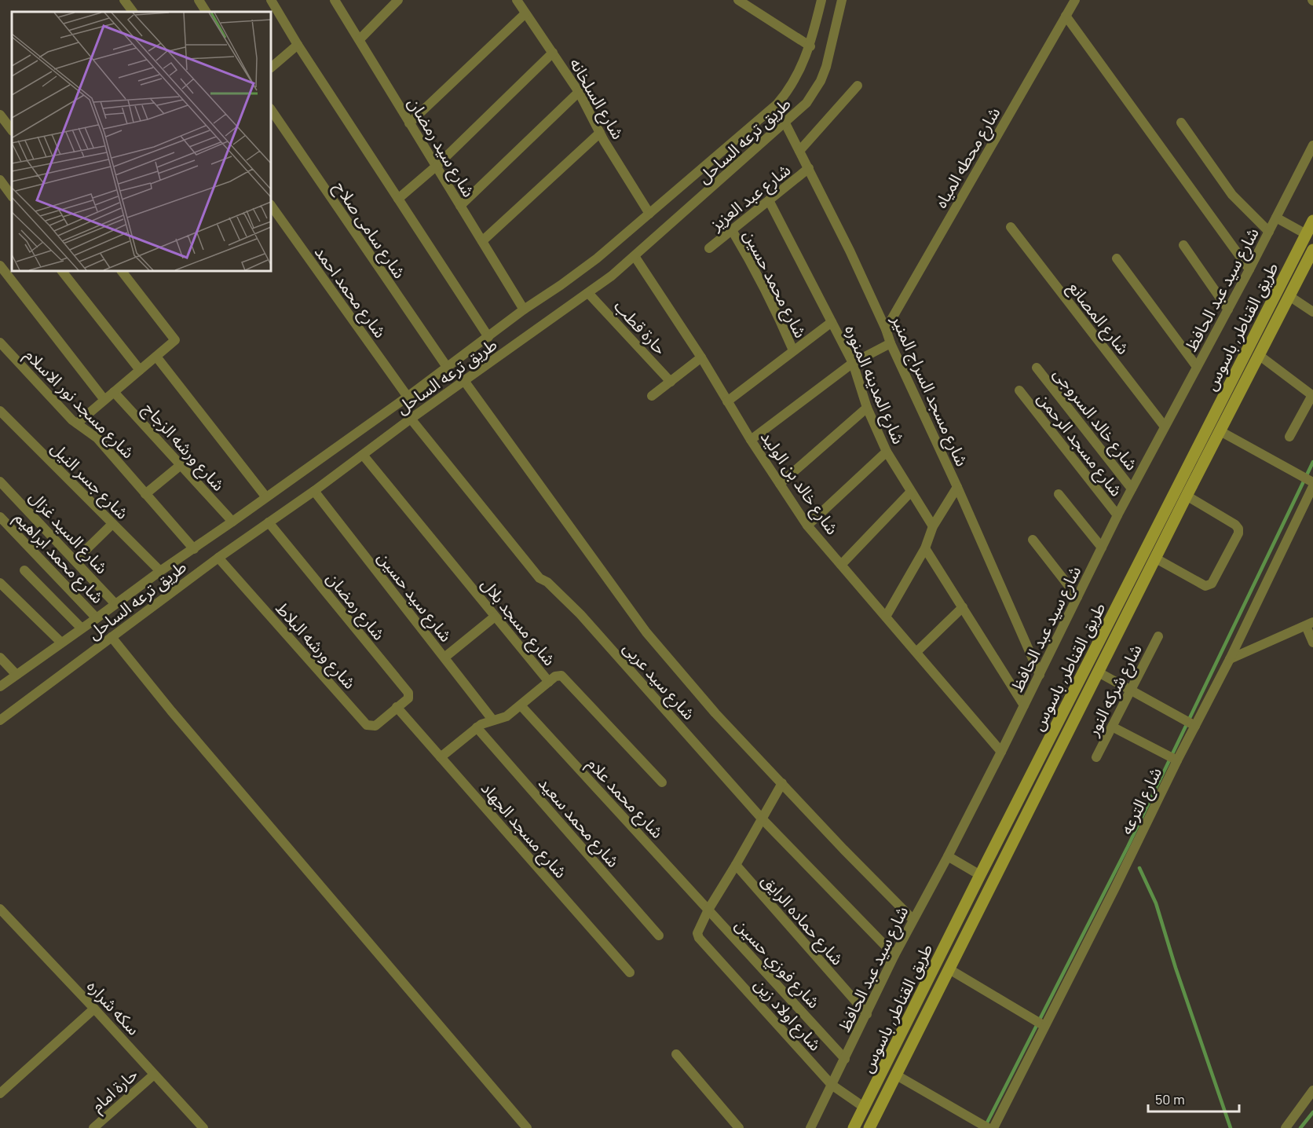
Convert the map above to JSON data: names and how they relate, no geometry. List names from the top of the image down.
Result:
{
  "streets": {
    "main road": ["طريق القناطر, باسوس"],
    "street": [
      "شارع السلخانه",
      "طريق ترعه الساحل",
      "شارع سيد رمضان",
      "شارع محطه المياه",
      "شارع عبد العزيز",
      "شارع سامى صلاح",
      "شارع محمد حسين",
      "شارع سيد عبد الحافظ",
      "شارع محمد احمد",
      "شارع المصانع",
      "حارة قطب",
      "شارع المدينه المنوره",
      "شارع مسجد السراج المنير",
      "شارع مسجد نور الاسلام",
      "شارع خالد السروجى",
      "شارع مسجد الرحمن",
      "شارع ورشه الزجاج",
      "شارع جسر النيل",
      "شارع خالد بن الوليد",
      "شارع السيد غزال",
      "شارع محمد ابراهيم",
      "شارع سيد حسين",
      "شارع رمضان",
      "شارع مسجد بلال",
      "شارع ورشه البلاط",
      "شارع سيد عربى",
      "شارع شركه النور",
      "شارع محمد علام",
      "شارع الترعه",
      "شارع محمد سعيد",
      "شارع مسجد الجهاد",
      "شارع حماده الرايق",
      "شارع فوزي حسين",
      "سكه شراره",
      "شارع اولاد زين",
      "حارة امام"
    ]
  },
  "crossings": [
    ["شارع السلخانه", "طريق ترعه الساحل"],
    ["طريق ترعه الساحل", "شارع سيد رمضان"],
    ["طريق ترعه الساحل", "شارع سامى صلاح"],
    ["طريق ترعه الساحل", "شارع محمد احمد"],
    ["طريق ترعه الساحل", "حارة قطب"],
    ["طريق ترعه الساحل", "شارع مسجد السراج المنير"],
    ["طريق ترعه الساحل", "شارع مسجد نور الاسلام"],
    ["طريق ترعه الساحل", "شارع ورشه الزجاج"],
    ["طريق ترعه الساحل", "شارع جسر النيل"],
    ["طريق ترعه الساحل", "شارع خالد بن الوليد"],
    ["طريق ترعه الساحل", "شارع السيد غزال"],
    ["طريق ترعه الساحل", "شارع محمد ابراهيم"],
    ["طريق ترعه الساحل", "شارع سيد حسين"],
    ["طريق ترعه الساحل", "شارع رمضان"],
    ["طريق ترعه الساحل", "شارع مسجد بلال"],
    ["طريق ترعه الساحل", "شارع ورشه البلاط"],
    ["طريق ترعه الساحل", "شارع سيد عربى"],
    ["شارع محطه المياه", "شارع مسجد السراج المنير"],
    ["شارع عبد العزيز", "شارع محمد حسين"],
    ["شارع عبد العزيز", "شارع المدينه المنوره"],
    ["شارع عبد العزيز", "شارع مسجد السراج المنير"],
    ["شارع سيد عبد الحافظ", "شارع المصانع"],
    ["شارع سيد عبد الحافظ", "شارع مسجد السراج المنير"],
    ["شارع سيد عبد الحافظ", "شارع خالد السروجى"],
    ["شارع سيد عبد الحافظ", "شارع مسجد الرحمن"],
    ["شارع سيد عبد الحافظ", "شارع خالد بن الوليد"],
    ["شارع سيد عبد الحافظ", "شارع سيد عربى"],
    ["شارع سيد عبد الحافظ", "شارع حماده الرايق"],
    ["شارع سيد عبد الحافظ", "شارع فوزي حسين"],
    ["شارع سيد عبد الحافظ", "شارع اولاد زين"],
    ["طريق القناطر, باسوس", "شارع اولاد زين"],
    ["شارع رمضان", "شارع ورشه البلاط"],
    ["شارع رمضان", "شارع مسجد الجهاد"],
    ["شارع ورشه البلاط", "شارع مسجد الجهاد"],
    ["شارع محمد علام", "شارع فوزي حسين"],
    ["شارع محمد علام", "شارع اولاد زين"],
    ["شارع فوزي حسين", "شارع اولاد زين"],
    ["سكه شراره", "حارة امام"]
  ],
  "scale_bar": "50 m"
}
